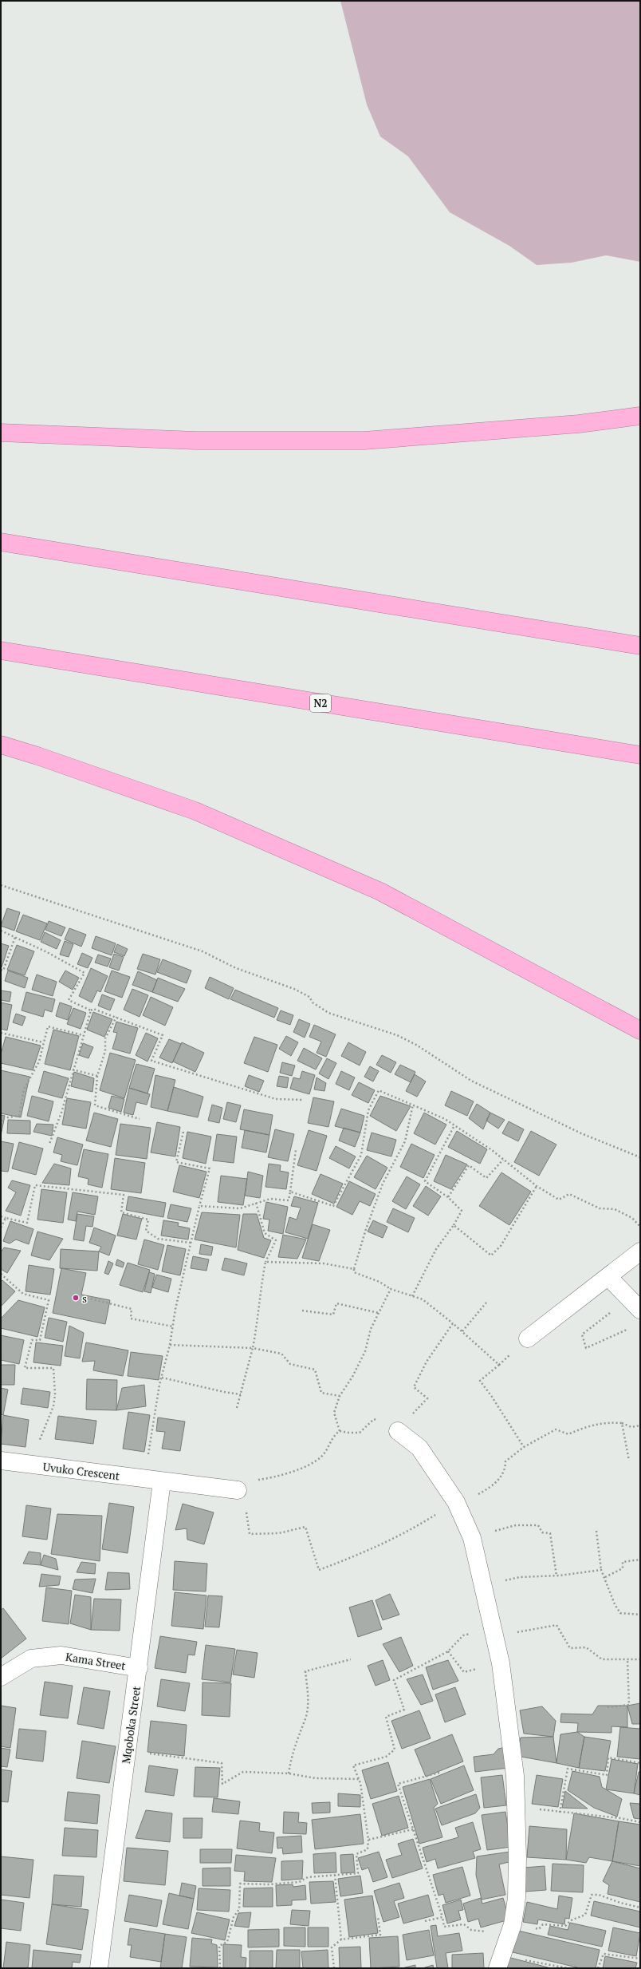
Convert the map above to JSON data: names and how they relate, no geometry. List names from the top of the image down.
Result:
{
  "streets": {
    "highway": ["N2"],
    "street": ["Uvuko Crescent", "Kama Street", "Mqoboka Street"]
  },
  "crossings": [
    ["Uvuko Crescent", "Mqoboka Street"],
    ["Kama Street", "Mqoboka Street"]
  ],
  "places": ["s"]
}
